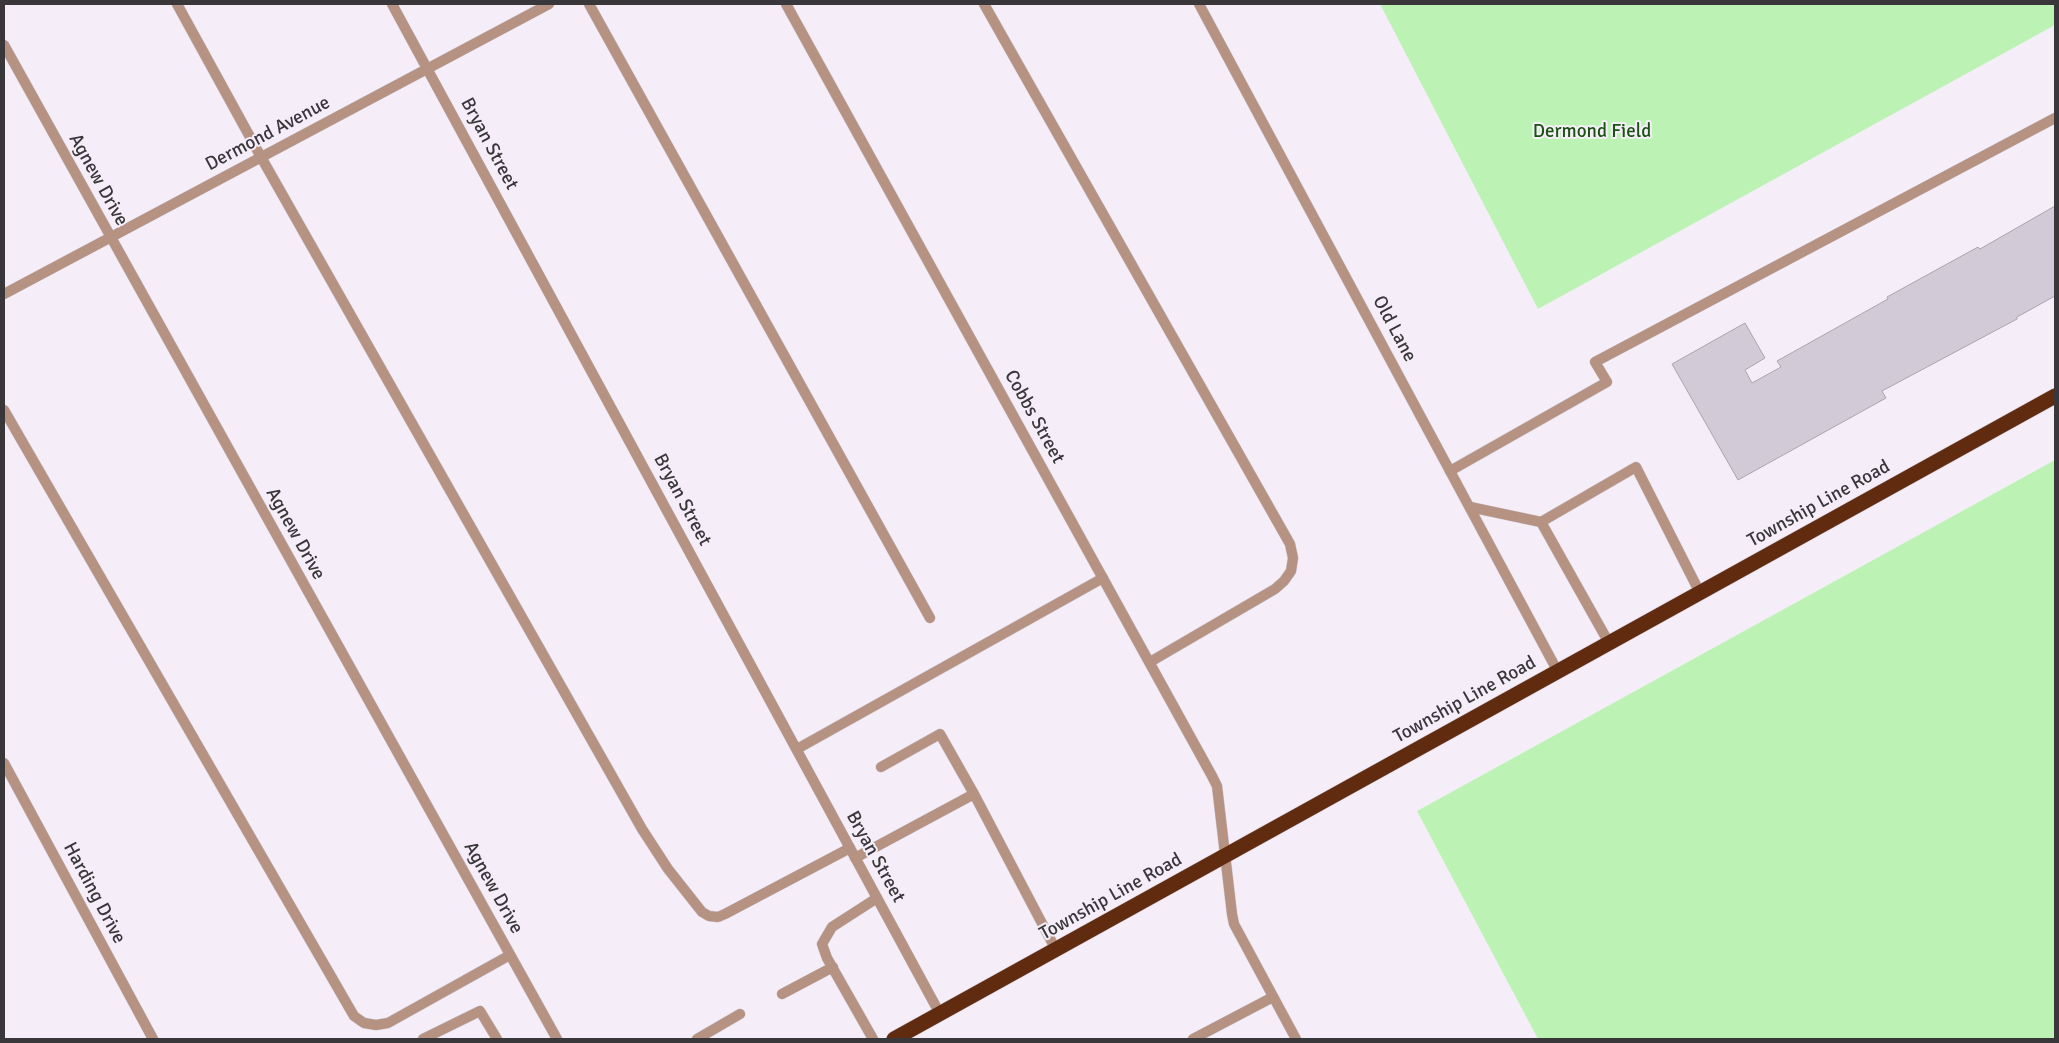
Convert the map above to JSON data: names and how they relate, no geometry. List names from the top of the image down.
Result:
{
  "streets": {
    "highway": ["Township Line Road"],
    "street": [
      "Dermond Avenue",
      "Bryan Street",
      "Agnew Drive",
      "Old Lane",
      "Cobbs Street",
      "Harding Drive"
    ]
  },
  "crossings": [
    ["Dermond Avenue", "Bryan Street"],
    ["Dermond Avenue", "Agnew Drive"],
    ["Bryan Street", "Township Line Road"],
    ["Old Lane", "Township Line Road"],
    ["Cobbs Street", "Township Line Road"]
  ],
  "parks": ["Dermond Field"]
}
